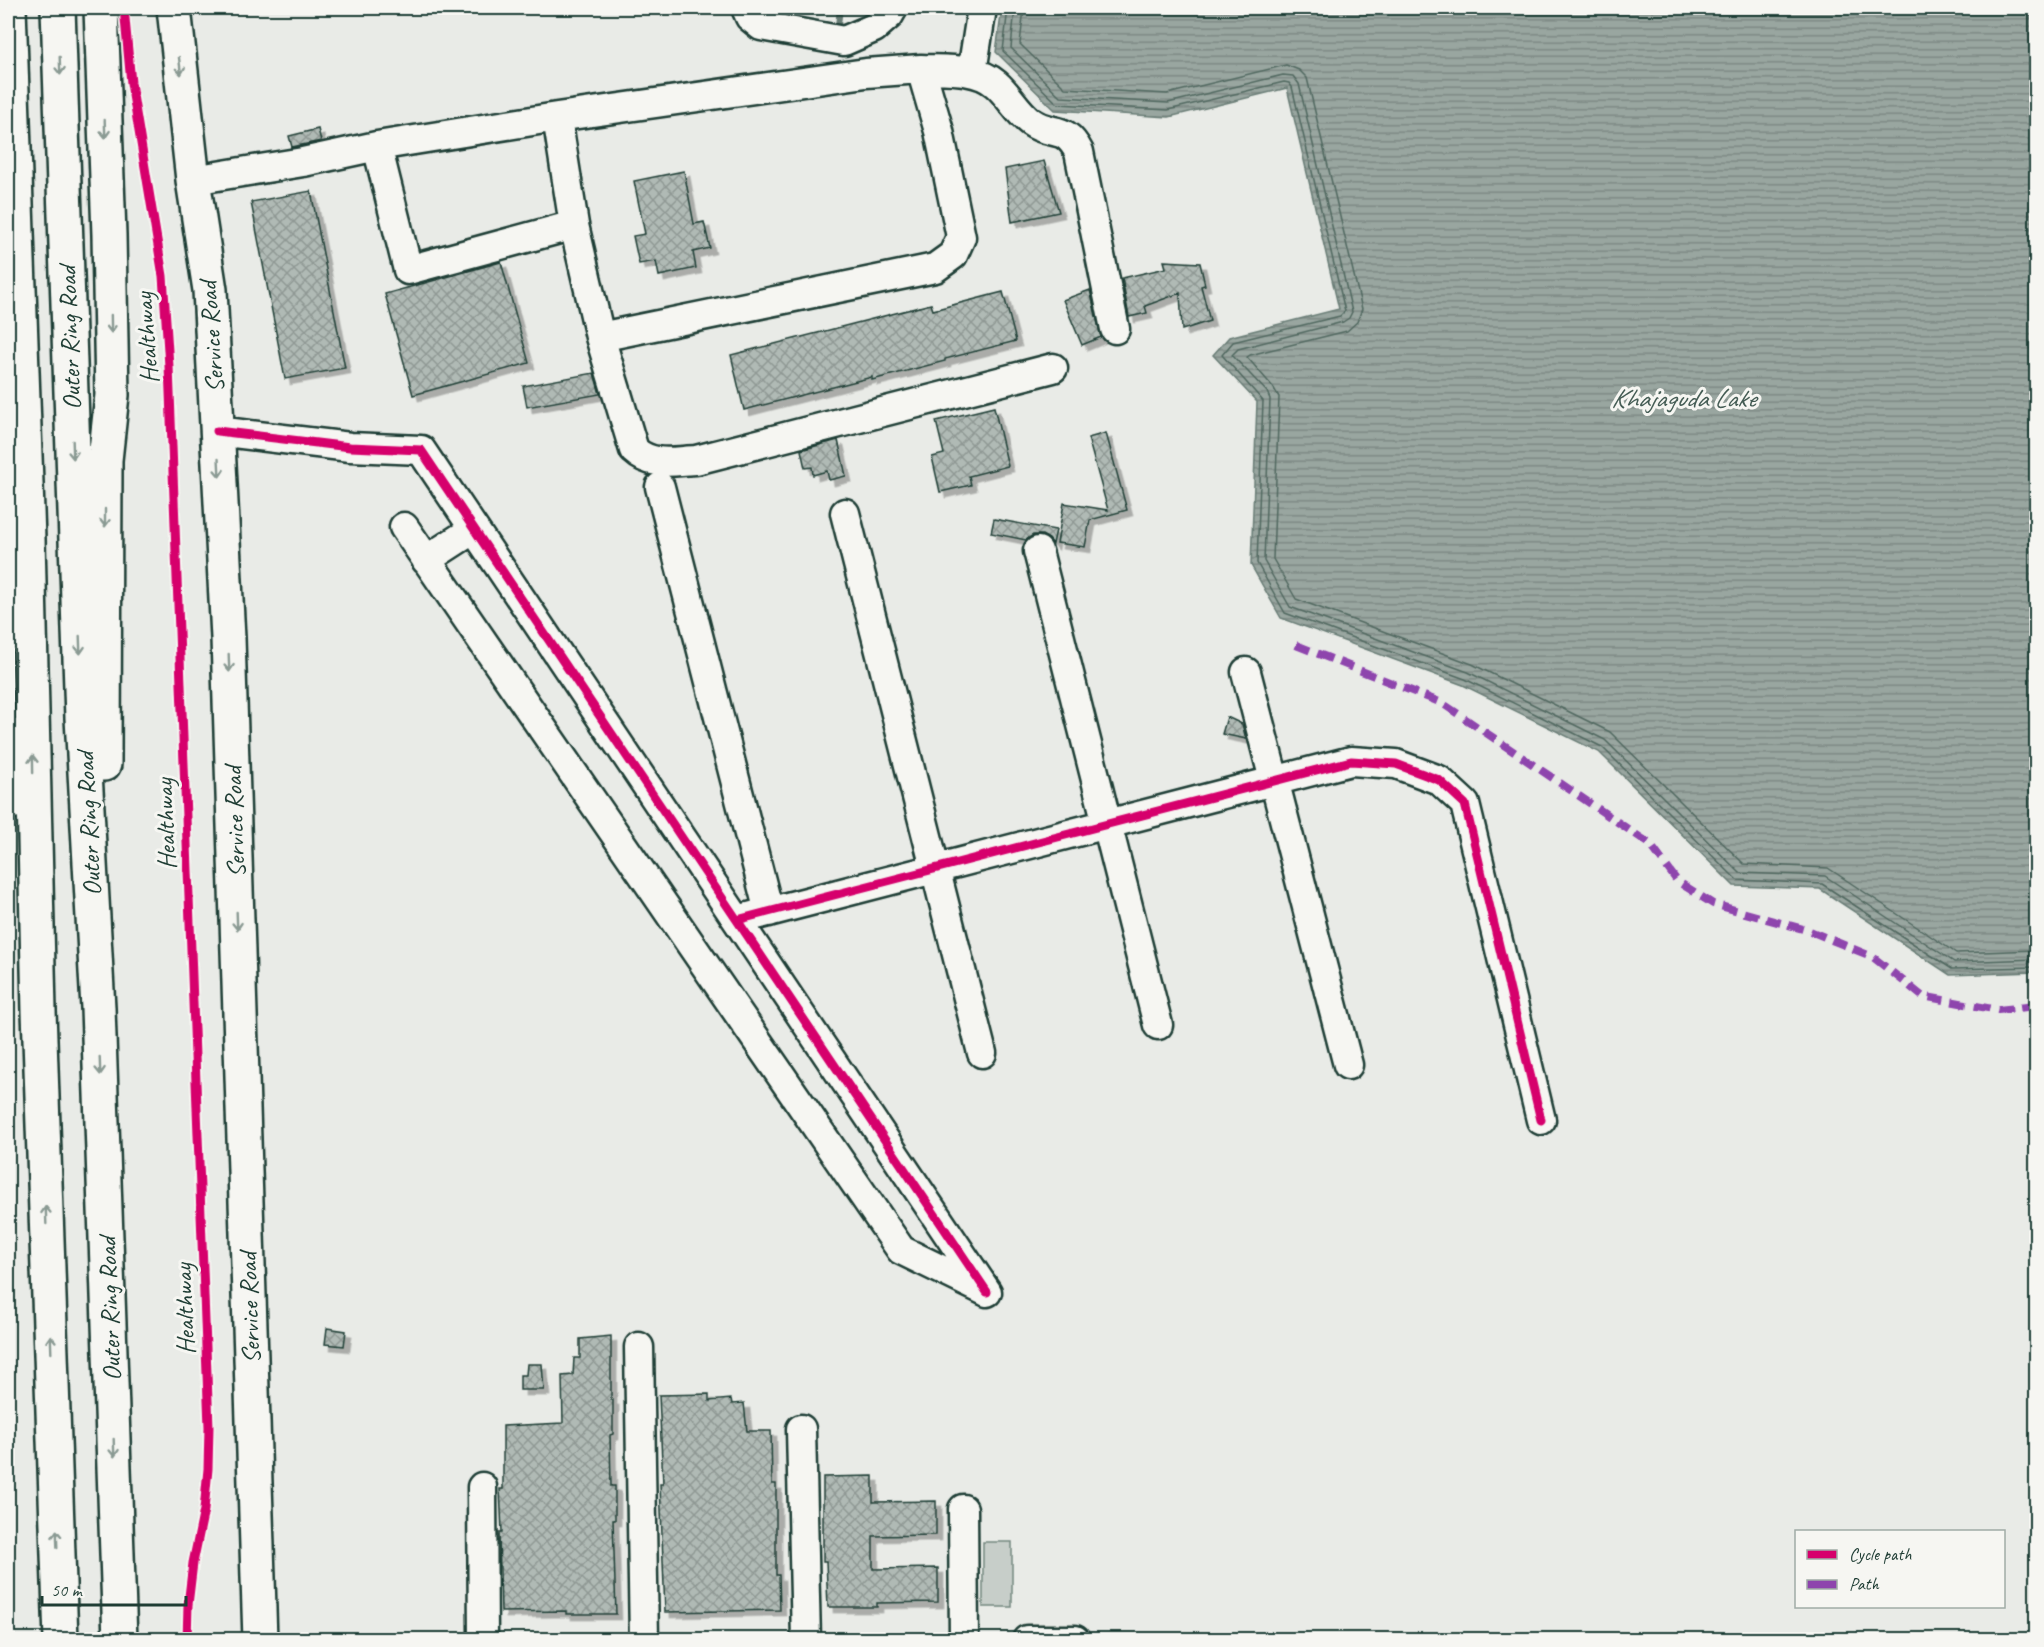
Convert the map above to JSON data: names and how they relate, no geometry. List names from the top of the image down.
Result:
{
  "streets": {
    "main road": ["Service Road", "Outer Ring Road"],
    "cycle path": ["Healthway"]
  },
  "water": ["Khajaguda Lake"],
  "legend": ["Cycle path", "Path"],
  "scale_bar": "50 m"
}
